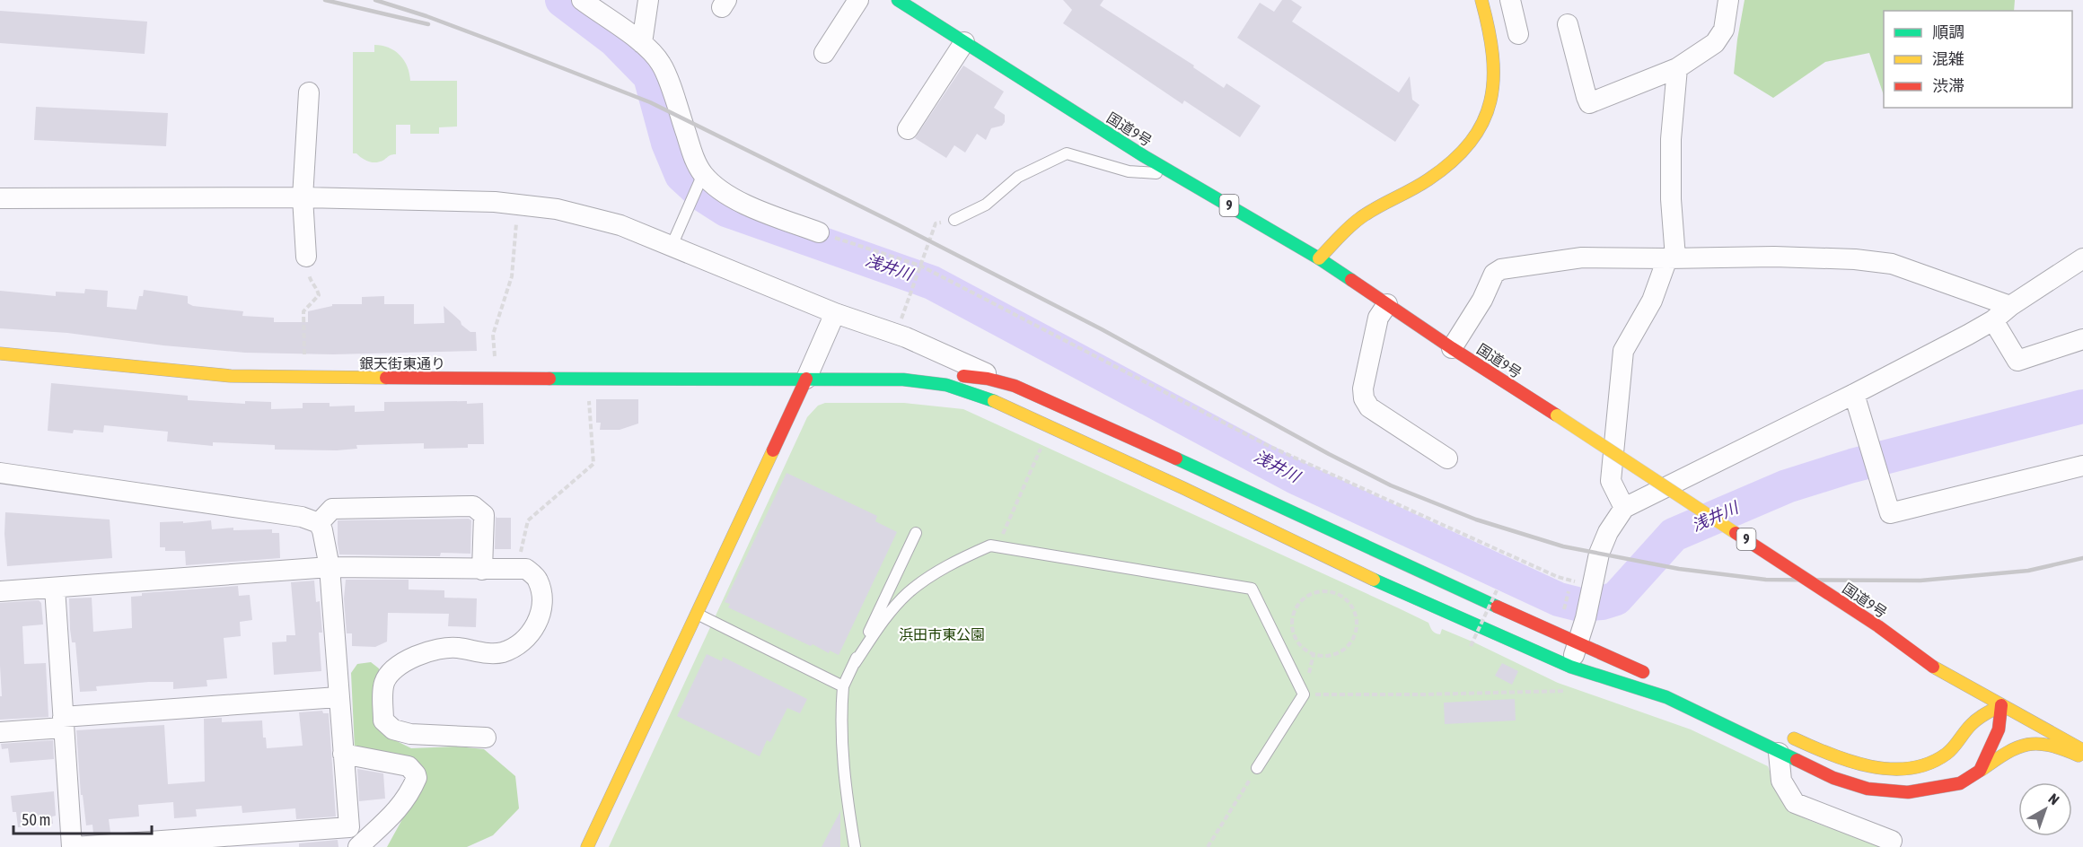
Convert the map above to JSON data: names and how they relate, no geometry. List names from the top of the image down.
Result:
{
  "streets": {
    "main road": ["国道9号", "9", "銀天街東通り"]
  },
  "water": ["浅井川"],
  "parks": ["浜田市東公園"],
  "legend": ["順調", "混雑", "渋滞"],
  "scale_bar": "50 m",
  "north": "top right"
}
